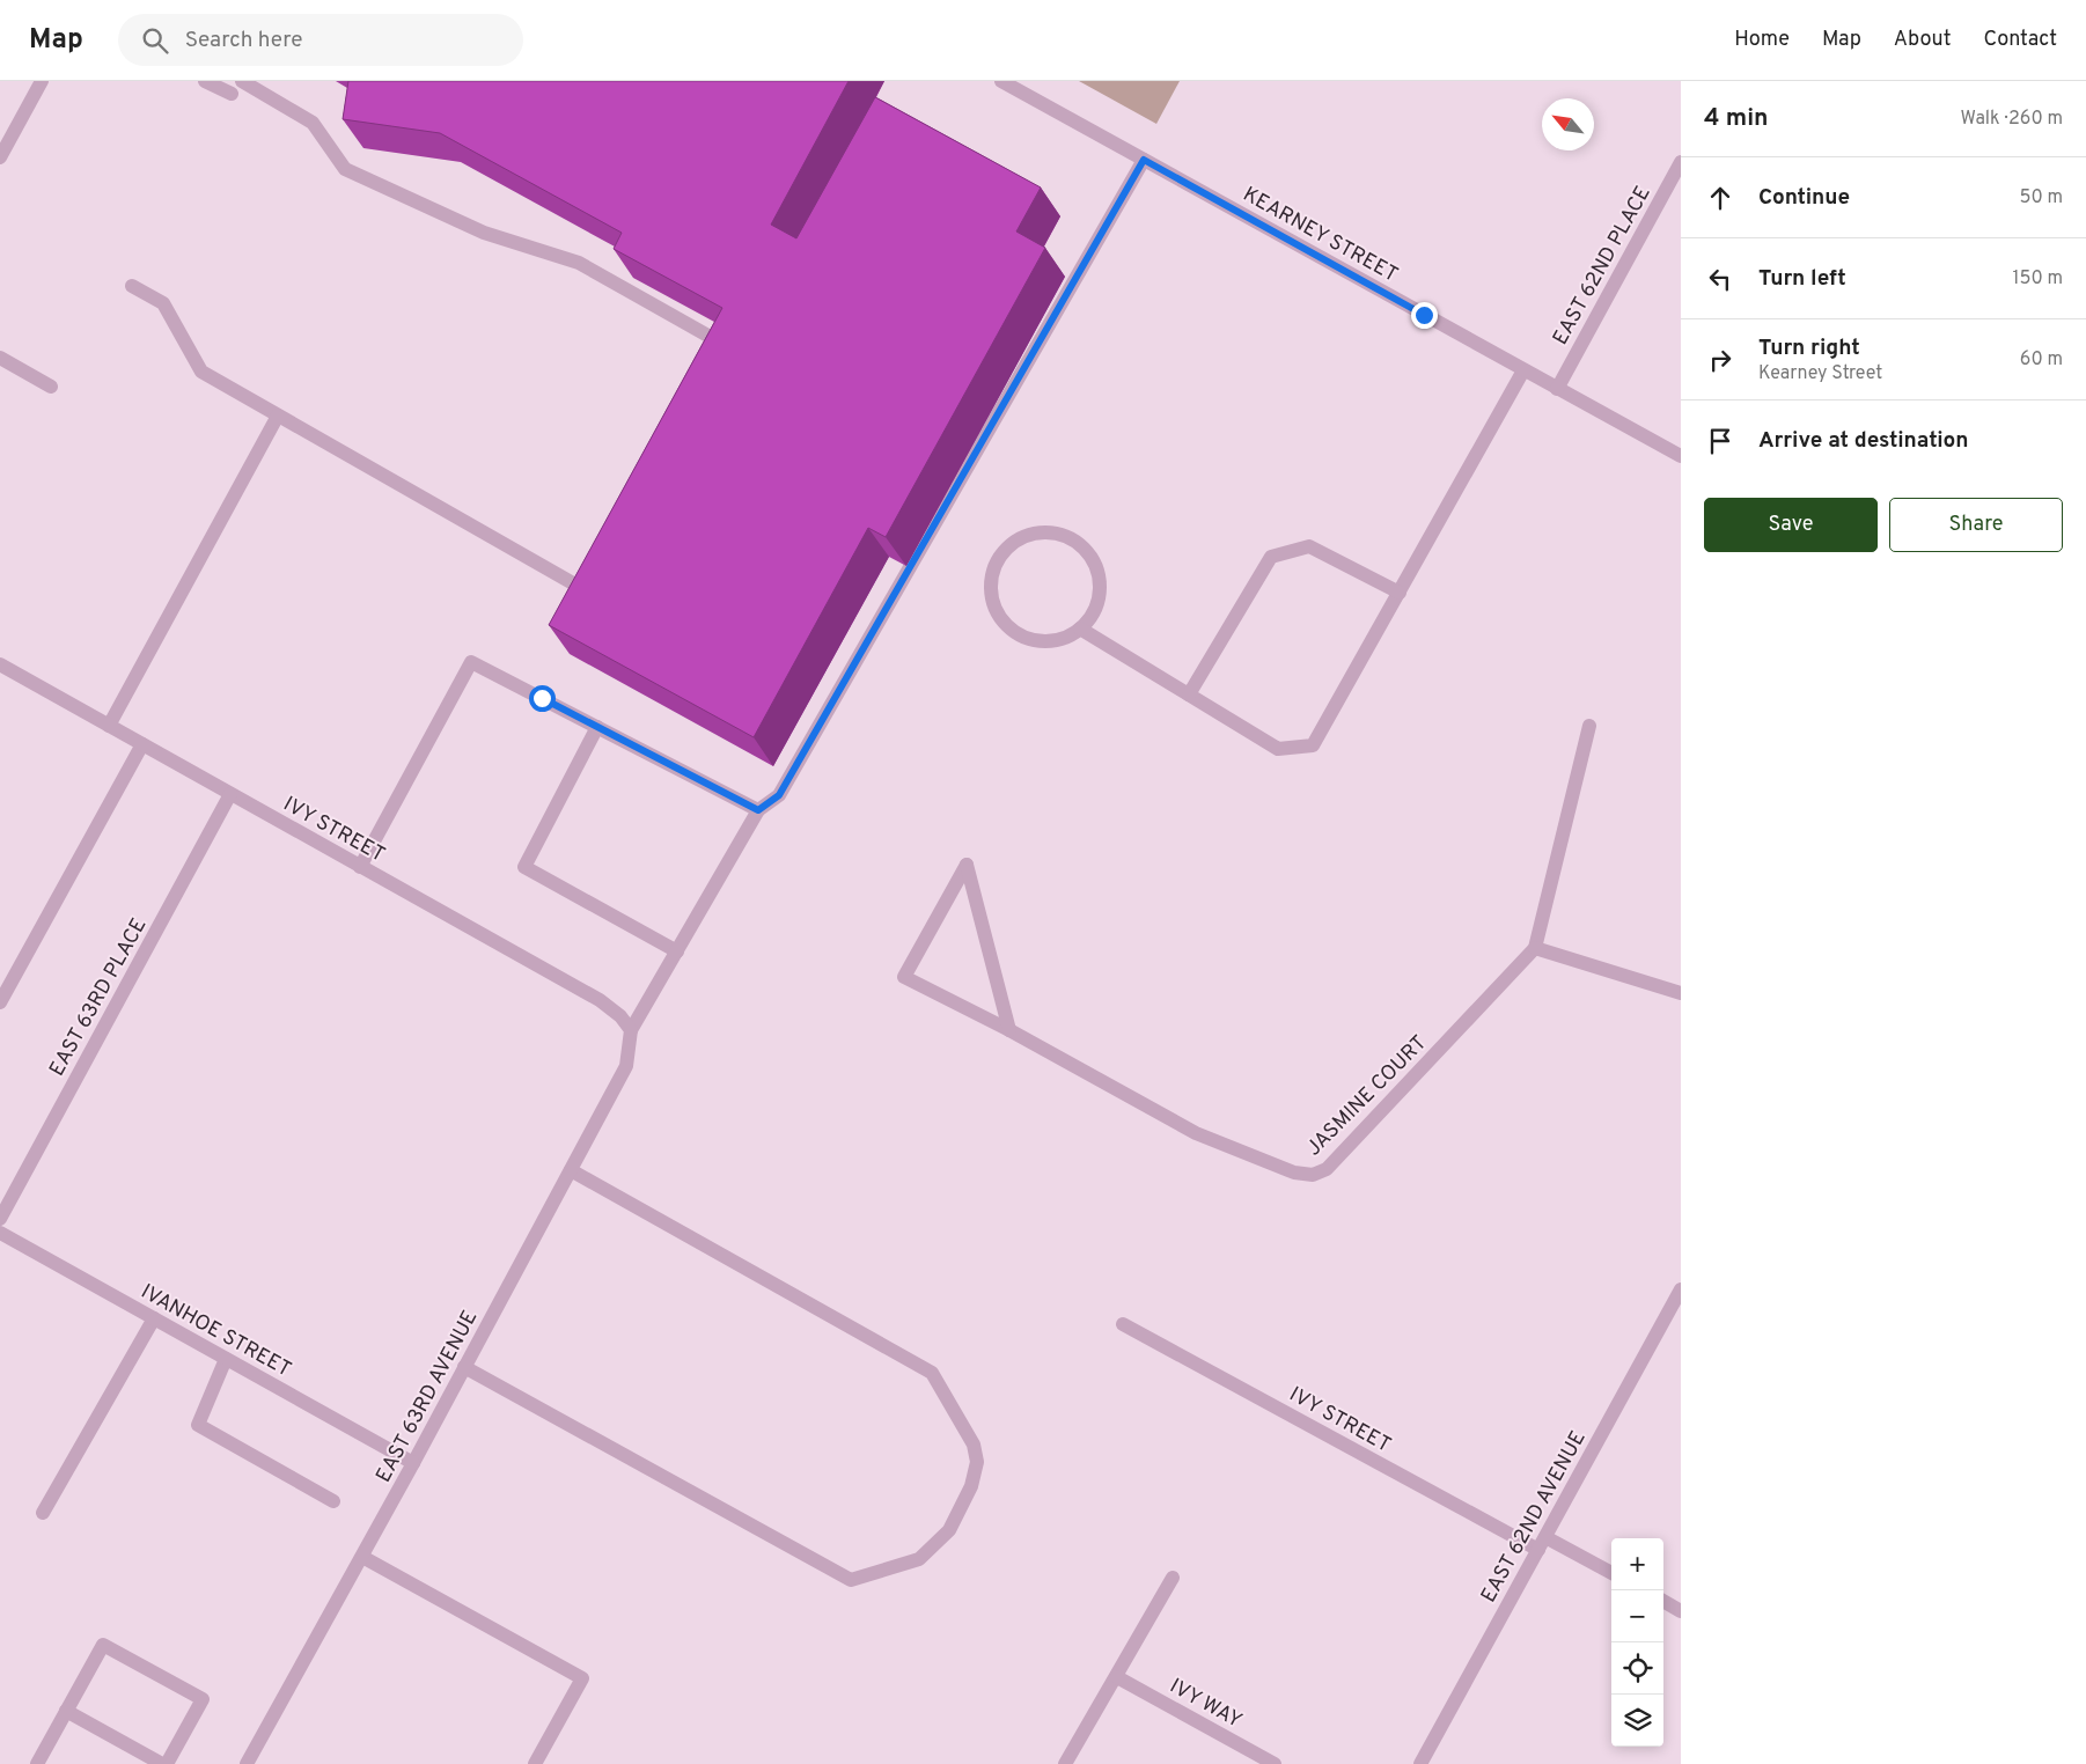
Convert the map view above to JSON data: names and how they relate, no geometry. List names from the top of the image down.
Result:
{
  "streets": {
    "street": [
      "KEARNEY STREET",
      "EAST 62ND PLACE",
      "IVY STREET",
      "EAST 63RD PLACE",
      "JASMINE COURT",
      "IVANHOE STREET",
      "EAST 63RD AVENUE",
      "EAST 62ND AVENUE",
      "IVY WAY"
    ]
  },
  "crossings": [
    ["KEARNEY STREET", "EAST 62ND PLACE"],
    ["IVY STREET", "EAST 63RD PLACE"],
    ["IVY STREET", "EAST 63RD AVENUE"],
    ["IVY STREET", "EAST 62ND AVENUE"],
    ["IVANHOE STREET", "EAST 63RD AVENUE"]
  ],
  "north": "top left",
  "page": {
    "header": "Map",
    "search": "Search here",
    "nav": [
      "Home",
      "Map",
      "About",
      "Contact"
    ],
    "heading": ["4 min", "Walk · 260 m"],
    "list": [
      ["Continue", "50 m"],
      ["Turn left", "150 m"],
      ["Turn right", "Kearney Street", "60 m"],
      "Arrive at destination"
    ],
    "buttons": ["Save", "Share"],
    "map_buttons": ["+", "−"]
  }
}
